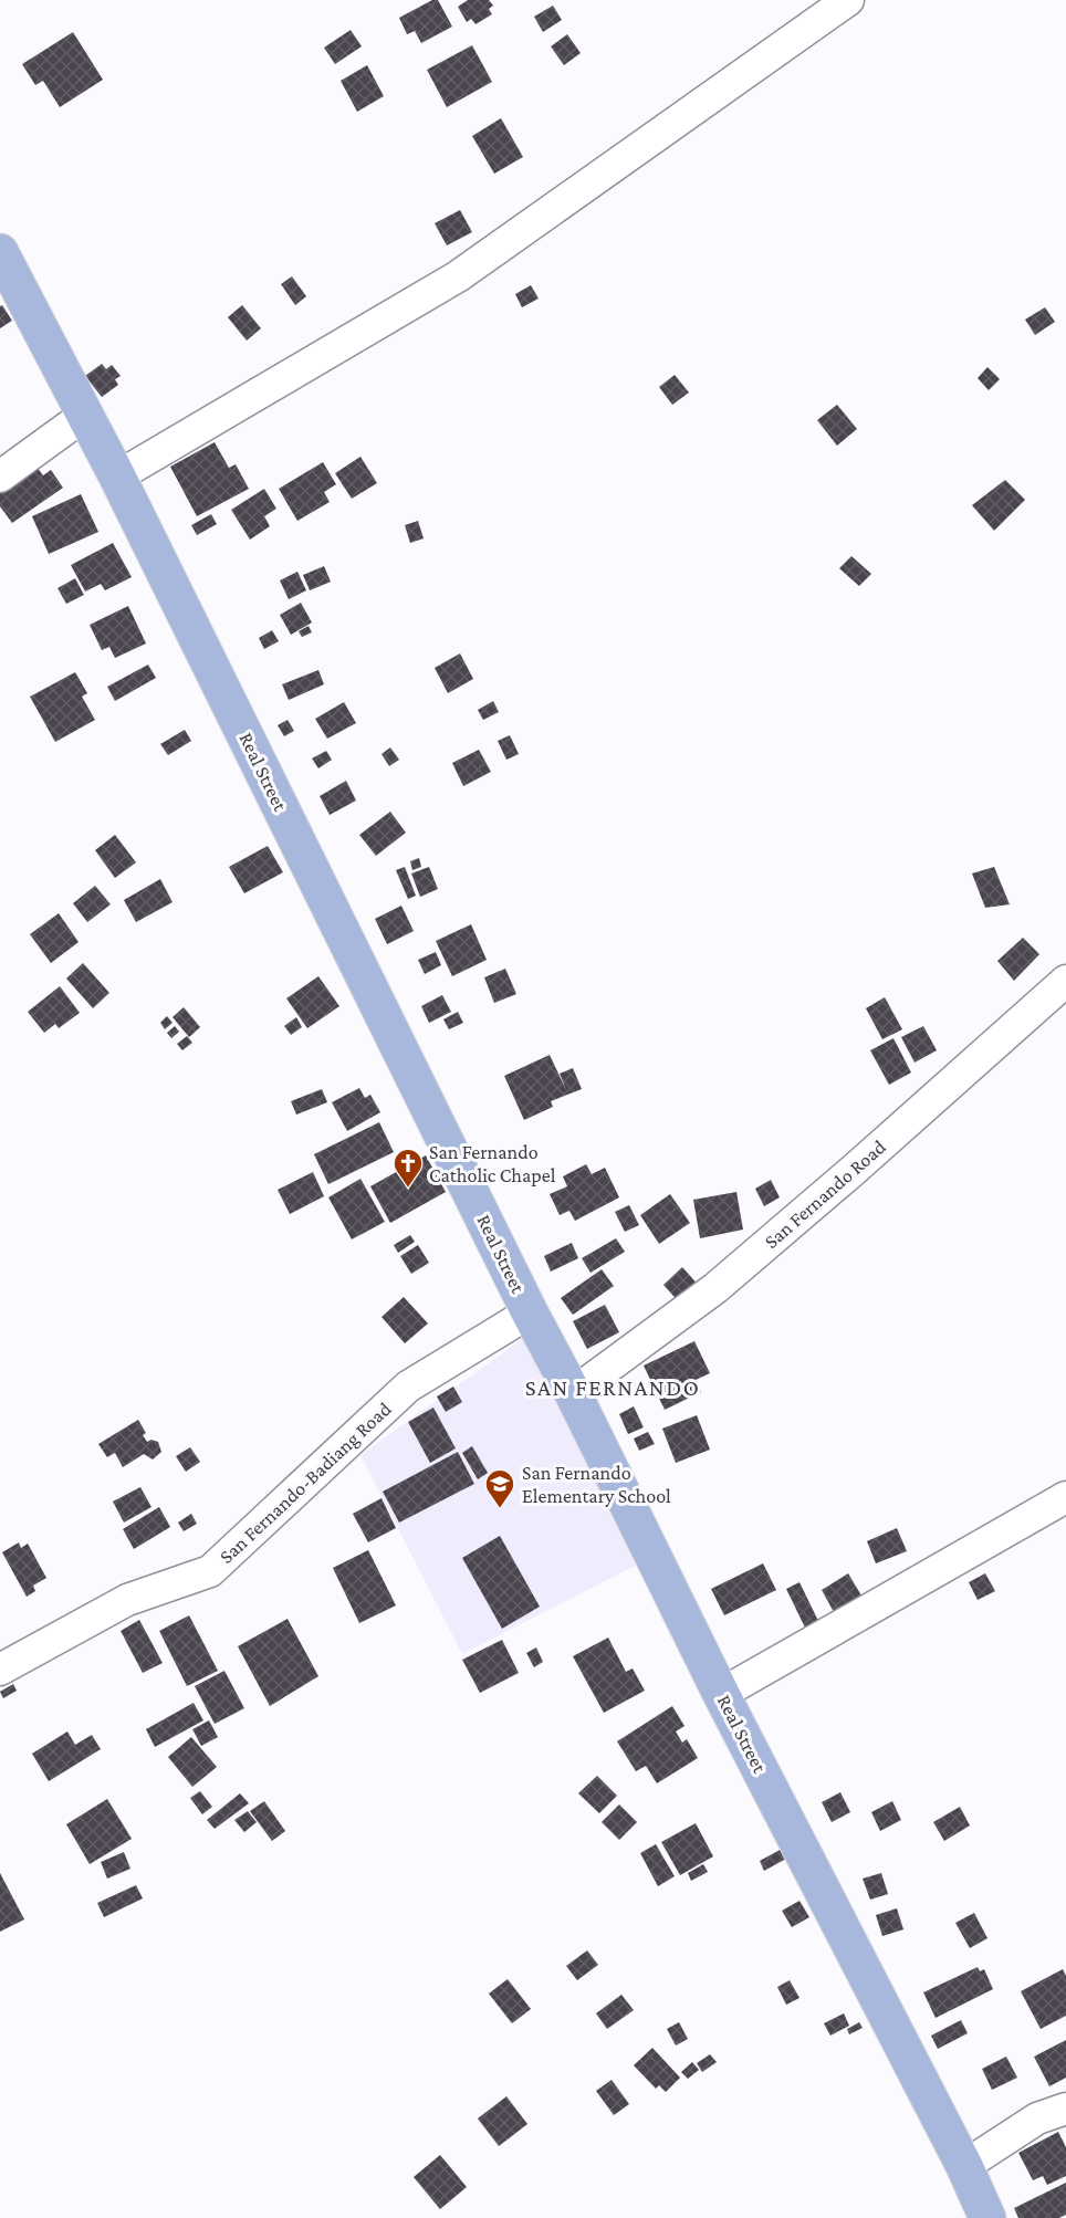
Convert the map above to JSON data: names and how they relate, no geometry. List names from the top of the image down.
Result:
{
  "streets": {
    "main road": ["Real Street"],
    "street": ["San Fernando Road", "San Fernando-Badiang Road"]
  },
  "crossings": [
    ["Real Street", "San Fernando Road"],
    ["Real Street", "San Fernando-Badiang Road"]
  ],
  "districts": ["SAN FERNANDO"],
  "places": {
    "church": ["San Fernando Catholic Chapel"],
    "school or university": ["San Fernando Elementary School"]
  }
}
